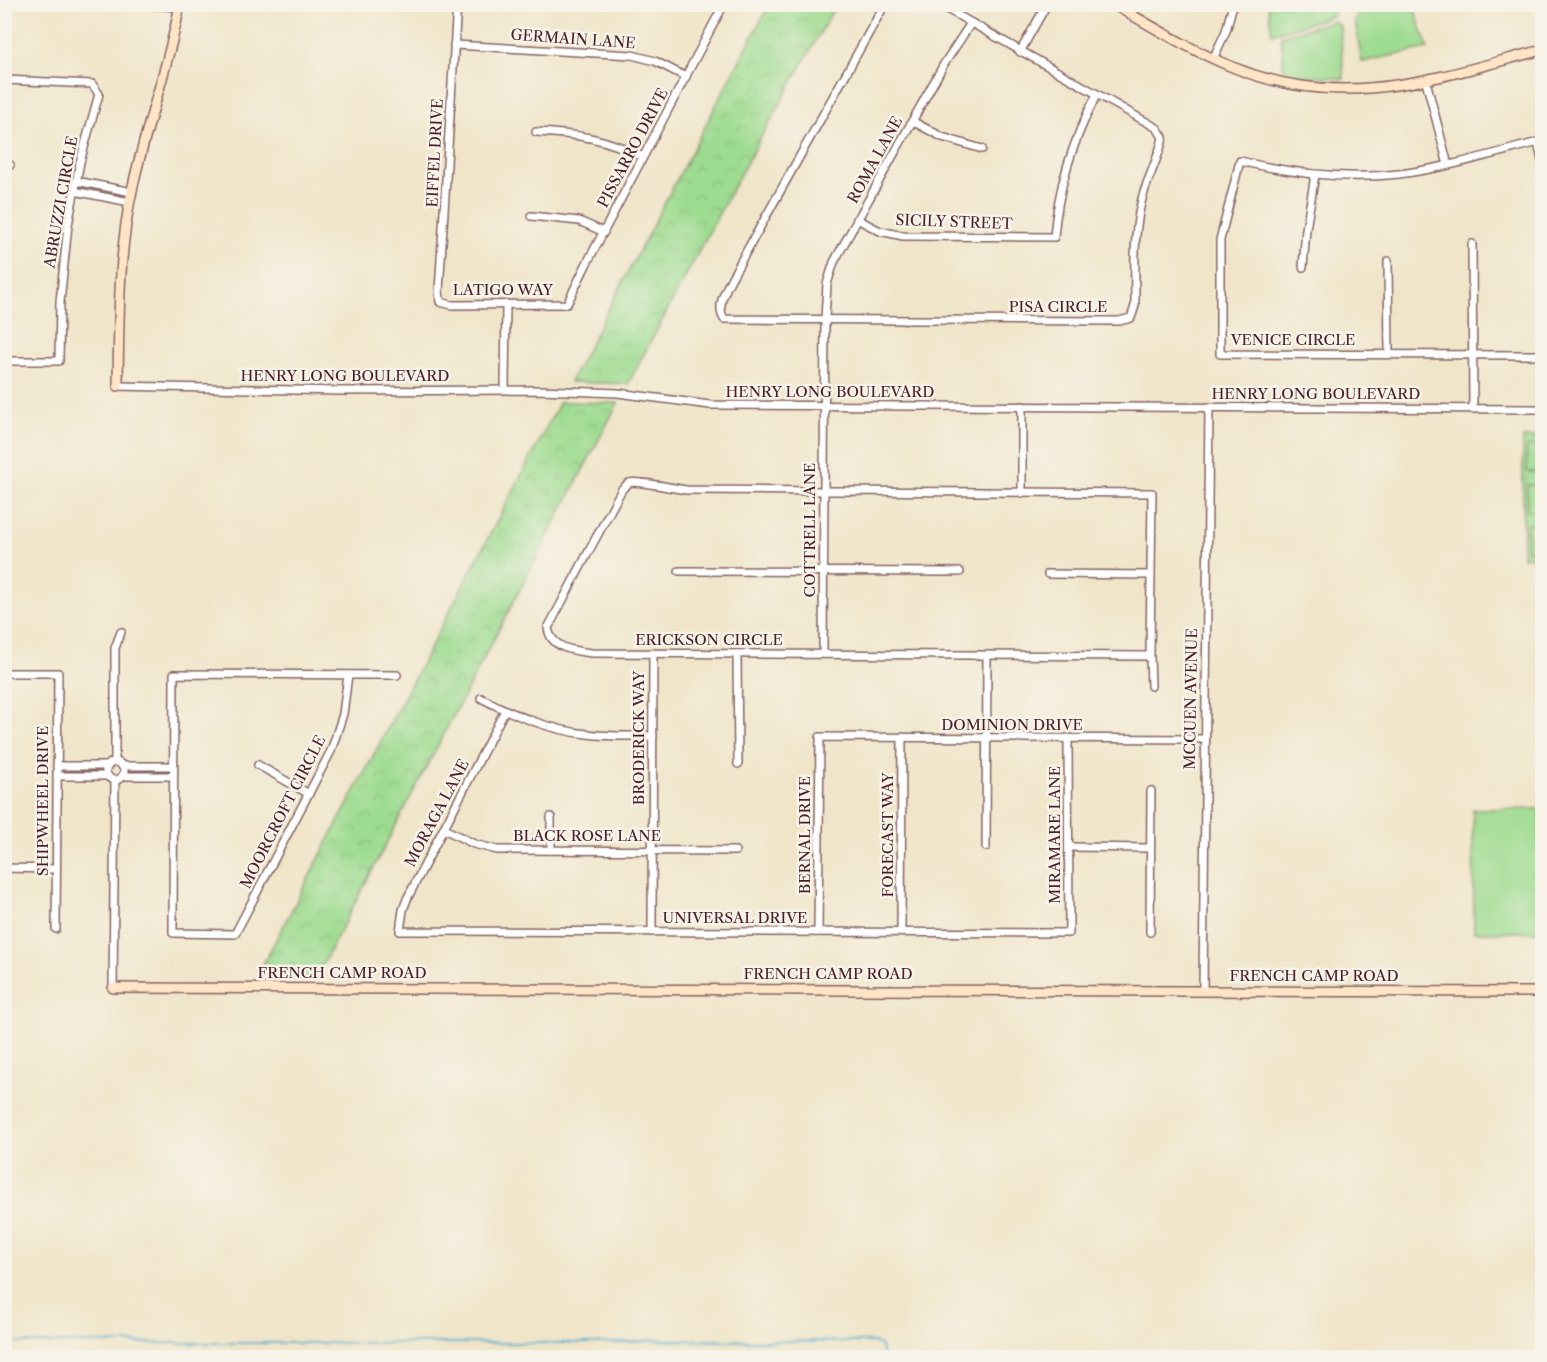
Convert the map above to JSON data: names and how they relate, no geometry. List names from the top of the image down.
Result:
{
  "streets": {
    "street": [
      "GERMAIN LANE",
      "PISSARRO DRIVE",
      "EIFFEL DRIVE",
      "ROMA LANE",
      "ABRUZZI CIRCLE",
      "SICILY STREET",
      "LATIGO WAY",
      "PISA CIRCLE",
      "VENICE CIRCLE",
      "HENRY LONG BOULEVARD",
      "COTTRELL LANE",
      "ERICKSON CIRCLE",
      "MCCUEN AVENUE",
      "DOMINION DRIVE",
      "BRODERICK WAY",
      "SHIPWHEEL DRIVE",
      "MOORCROFT CIRCLE",
      "MORAGA LANE",
      "BERNAL DRIVE",
      "FORECAST WAY",
      "MIRAMARE LANE",
      "BLACK ROSE LANE",
      "UNIVERSAL DRIVE",
      "FRENCH CAMP ROAD"
    ]
  },
  "crossings": [
    ["GERMAIN LANE", "PISSARRO DRIVE"],
    ["GERMAIN LANE", "EIFFEL DRIVE"],
    ["PISSARRO DRIVE", "LATIGO WAY"],
    ["EIFFEL DRIVE", "LATIGO WAY"],
    ["ROMA LANE", "SICILY STREET"],
    ["ROMA LANE", "PISA CIRCLE"],
    ["SICILY STREET", "PISA CIRCLE"],
    ["HENRY LONG BOULEVARD", "COTTRELL LANE"],
    ["HENRY LONG BOULEVARD", "MCCUEN AVENUE"],
    ["COTTRELL LANE", "ERICKSON CIRCLE"],
    ["ERICKSON CIRCLE", "BRODERICK WAY"],
    ["MCCUEN AVENUE", "DOMINION DRIVE"],
    ["MCCUEN AVENUE", "FRENCH CAMP ROAD"],
    ["DOMINION DRIVE", "BERNAL DRIVE"],
    ["DOMINION DRIVE", "FORECAST WAY"],
    ["DOMINION DRIVE", "MIRAMARE LANE"],
    ["BRODERICK WAY", "BLACK ROSE LANE"],
    ["BRODERICK WAY", "UNIVERSAL DRIVE"],
    ["MORAGA LANE", "BLACK ROSE LANE"],
    ["MORAGA LANE", "UNIVERSAL DRIVE"],
    ["BERNAL DRIVE", "UNIVERSAL DRIVE"],
    ["FORECAST WAY", "UNIVERSAL DRIVE"],
    ["MIRAMARE LANE", "UNIVERSAL DRIVE"]
  ]
}
